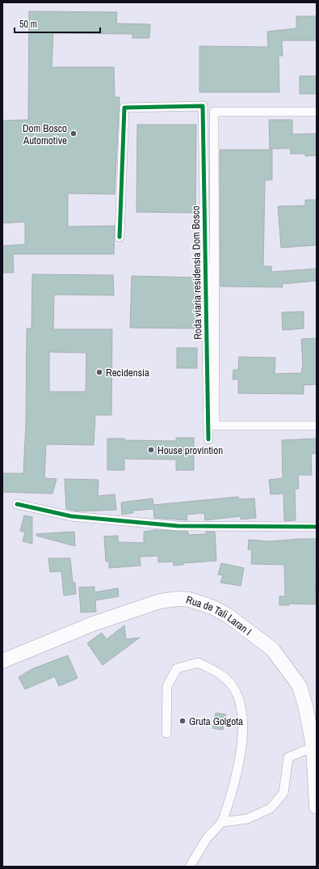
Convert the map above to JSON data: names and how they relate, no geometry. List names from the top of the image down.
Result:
{
  "streets": {
    "main road": ["Rua de Tali Laran I"],
    "street": ["Roda viaria residensia Dom Bosco"]
  },
  "places": [
    "Dom Bosco Automotive",
    "Recidensia",
    "House provintion",
    "Gruta Golgota"
  ],
  "scale_bar": "50 m"
}
